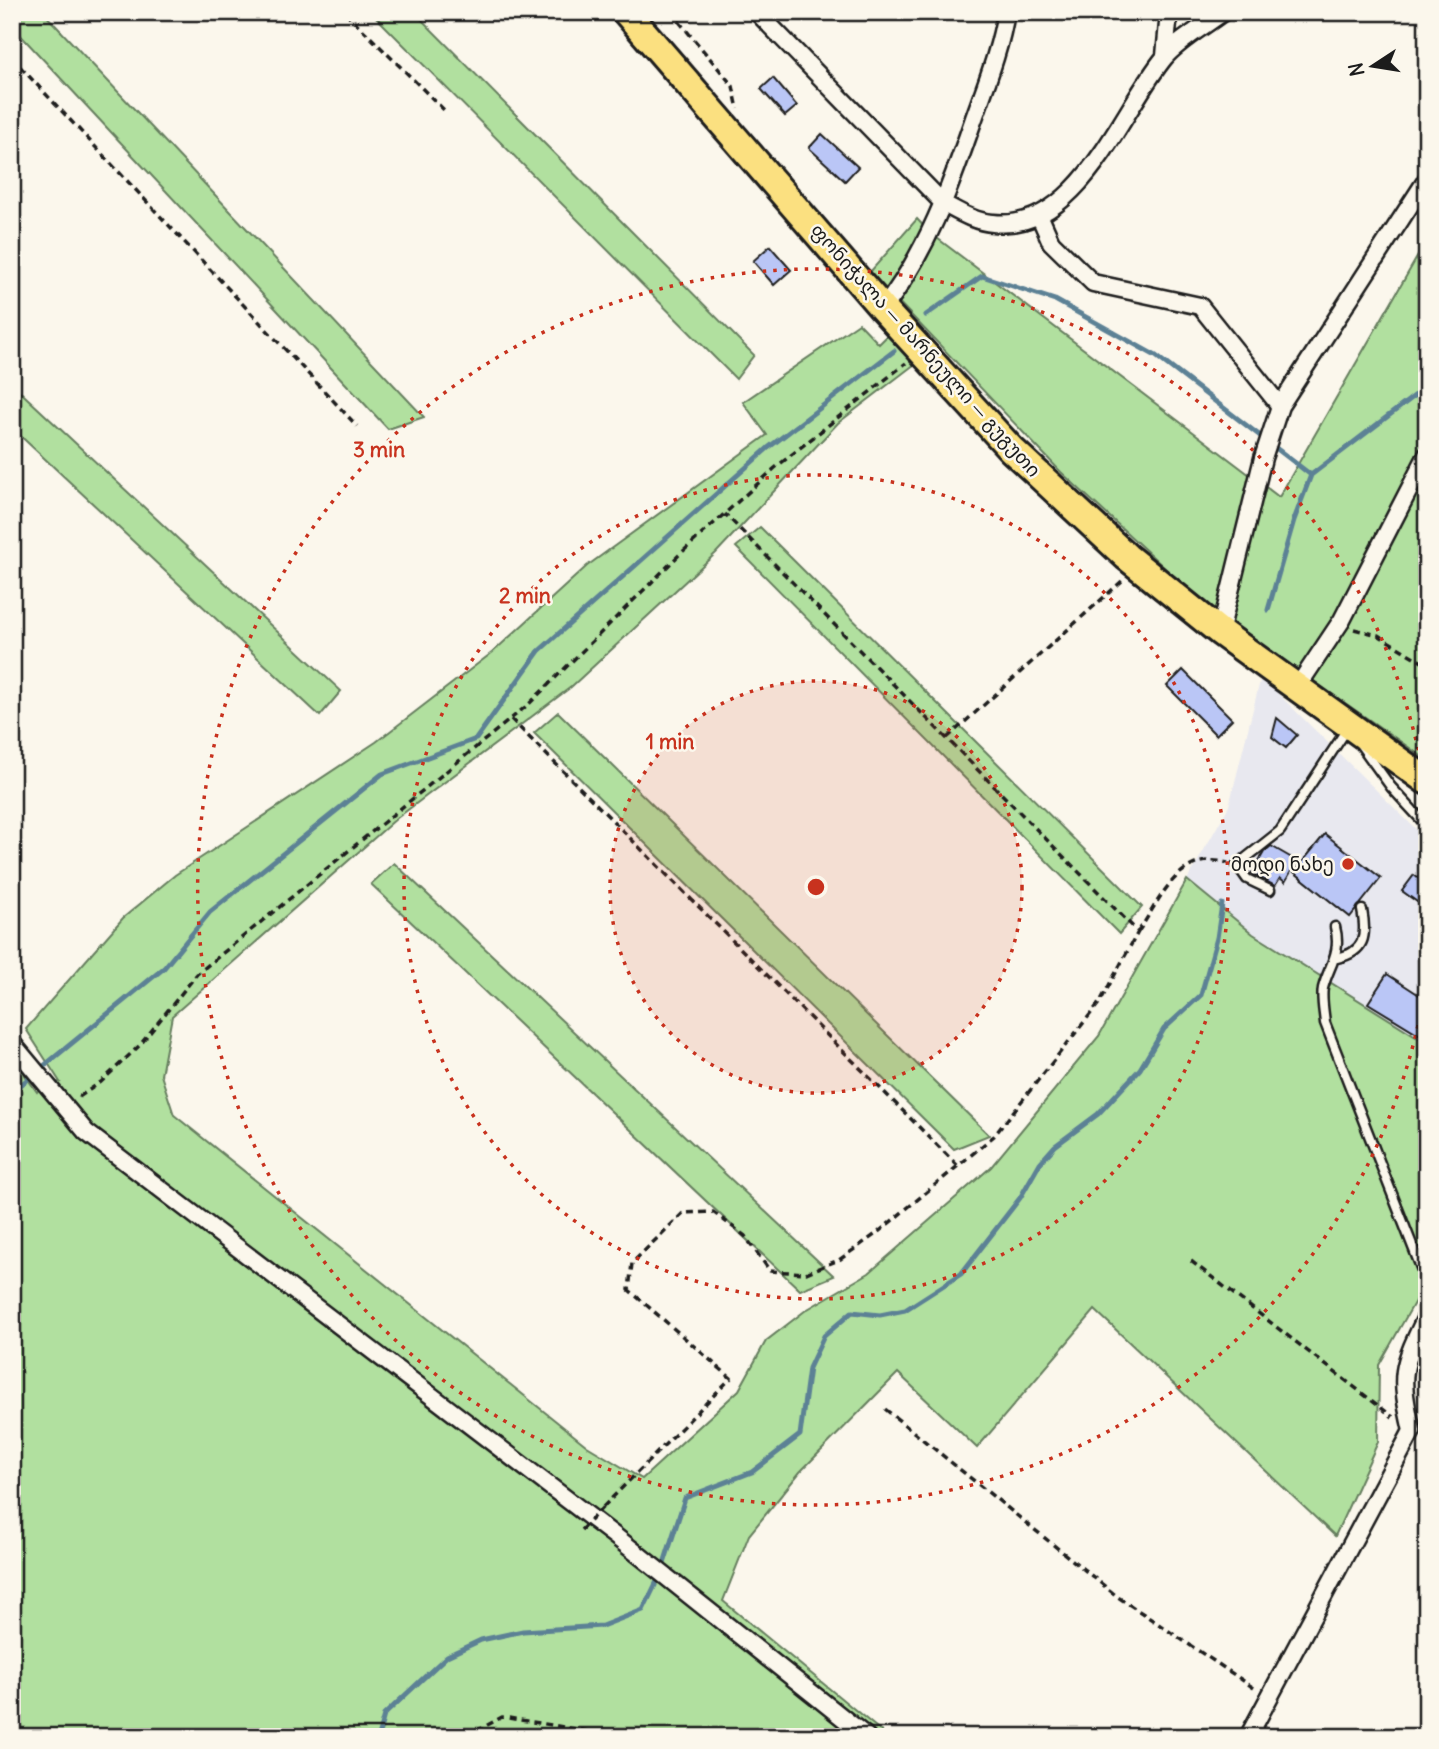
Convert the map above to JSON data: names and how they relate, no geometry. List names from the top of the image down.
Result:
{
  "streets": {
    "highway": ["ფონიჭალა — მარნეული — გუგუთი"]
  },
  "places": ["მოდი ნახე"],
  "north": "left",
  "rings": ["3 min", "2 min", "1 min"]
}
